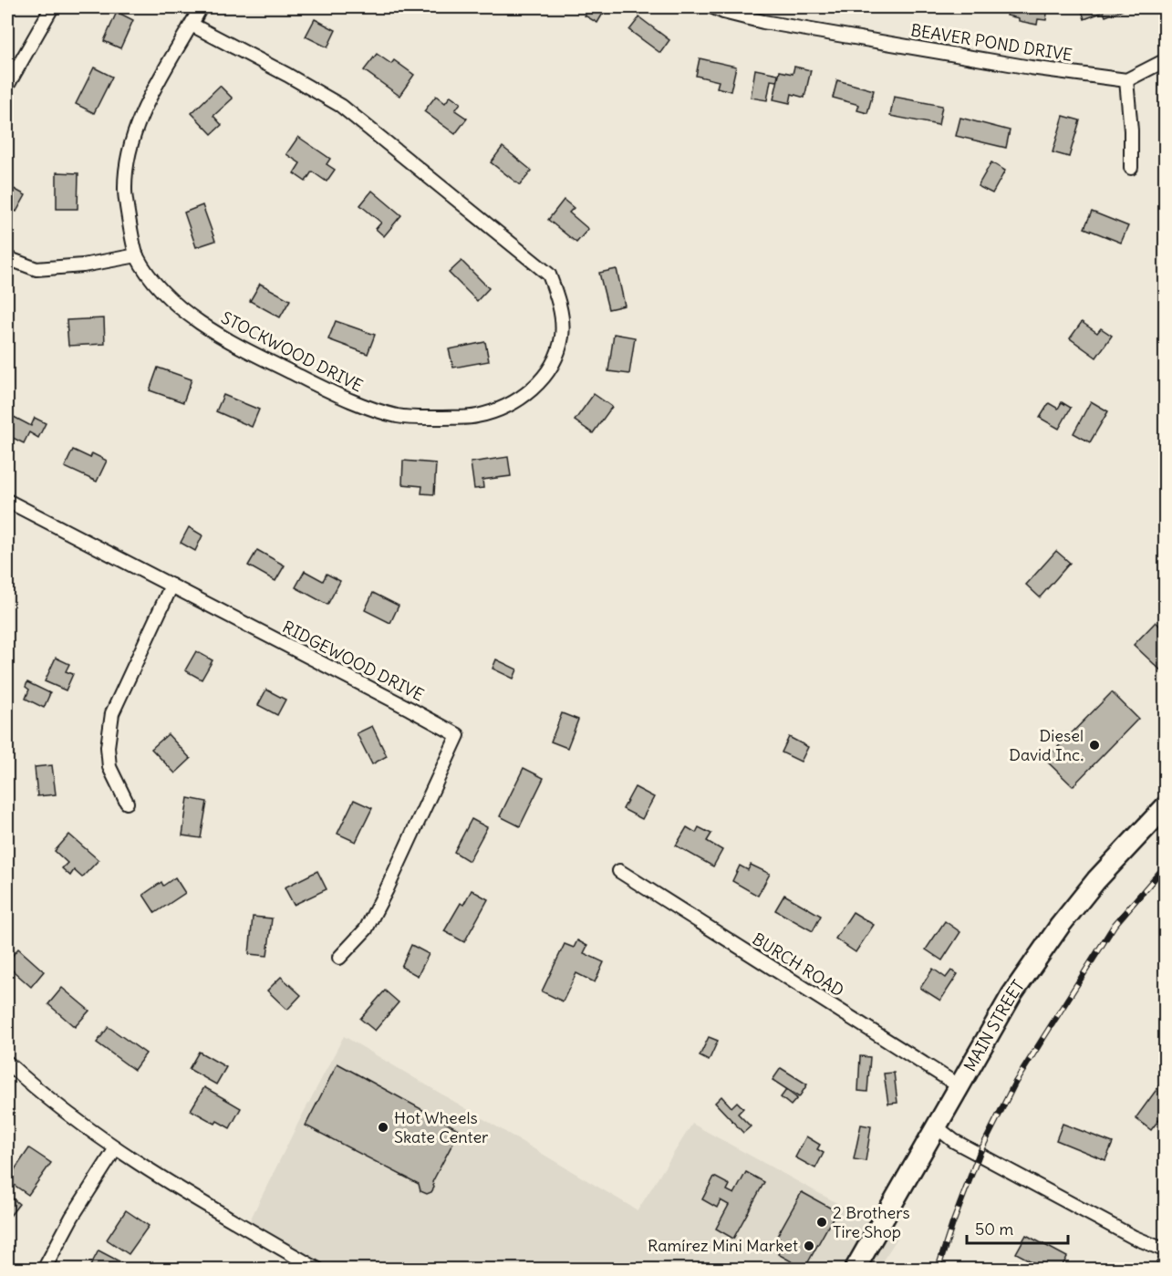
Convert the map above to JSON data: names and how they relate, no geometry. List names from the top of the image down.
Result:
{
  "streets": {
    "main road": ["MAIN STREET"],
    "street": [
      "BEAVER POND DRIVE",
      "STOCKWOOD DRIVE",
      "RIDGEWOOD DRIVE",
      "BURCH ROAD"
    ]
  },
  "crossings": [
    ["BURCH ROAD", "MAIN STREET"]
  ],
  "places": [
    "Diesel David Inc.",
    "Hot Wheels Skate Center",
    "2 Brothers Tire Shop",
    "Ramírez Mini Market"
  ],
  "scale_bar": "50 m"
}
